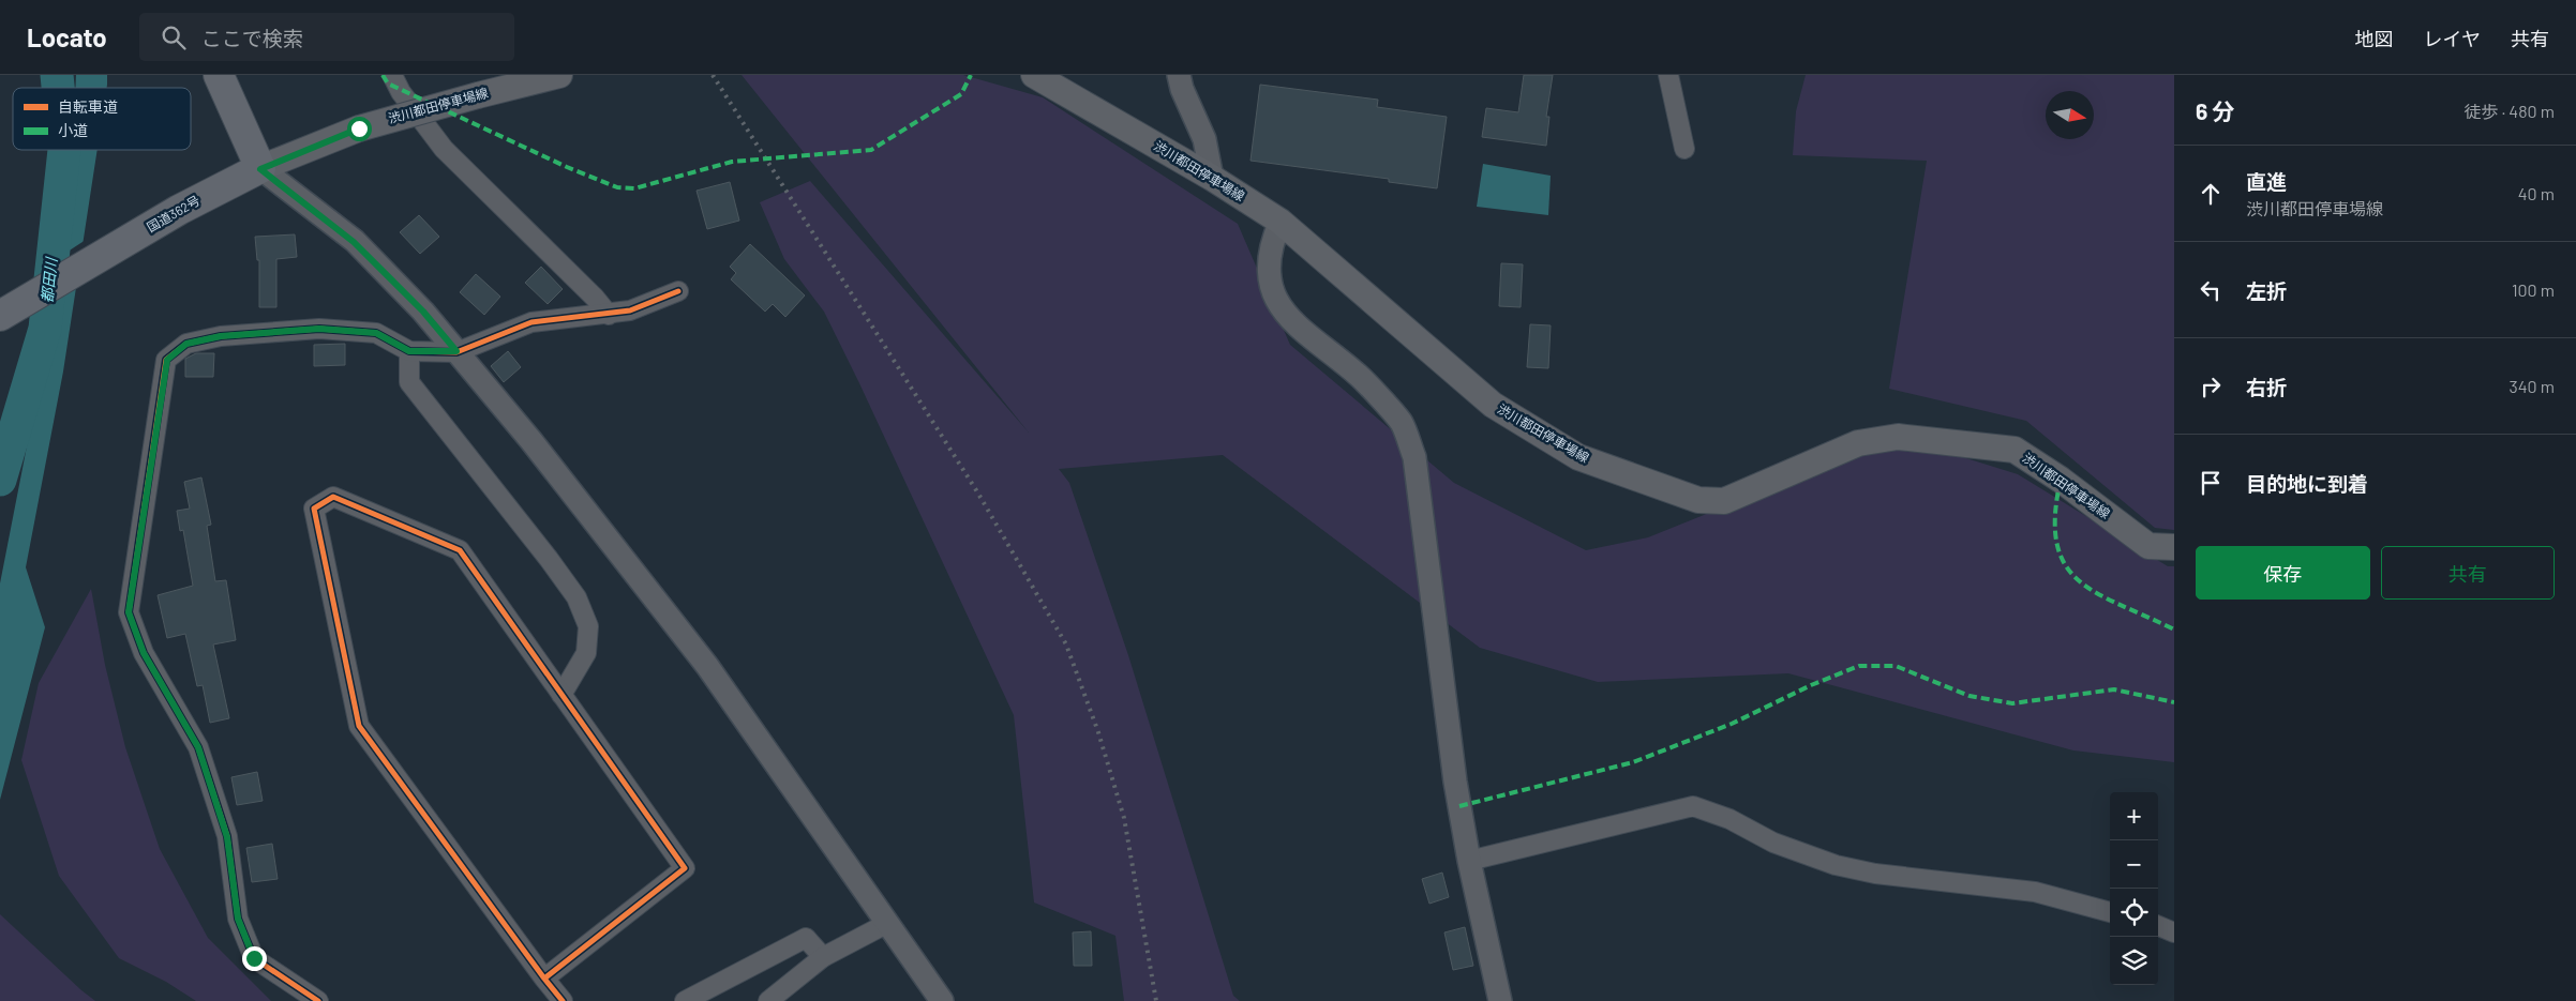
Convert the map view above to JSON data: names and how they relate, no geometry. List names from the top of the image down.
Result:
{
  "streets": {
    "highway": ["国道362号"],
    "main road": ["渋川都田停車場線"]
  },
  "crossings": [
    ["渋川都田停車場線", "国道362号"]
  ],
  "water": ["都田川"],
  "legend": ["自転車道", "小道"],
  "north": "right",
  "page": {
    "header": "Locato",
    "search": "ここで検索",
    "nav": ["地図", "レイヤ", "共有"],
    "heading": ["6 分", "徒歩 · 480 m"],
    "list": [
      ["直進", "渋川都田停車場線", "40 m"],
      ["左折", "100 m"],
      ["右折", "340 m"],
      "目的地に到着"
    ],
    "buttons": ["保存", "共有"],
    "map_buttons": ["+", "−"]
  }
}
